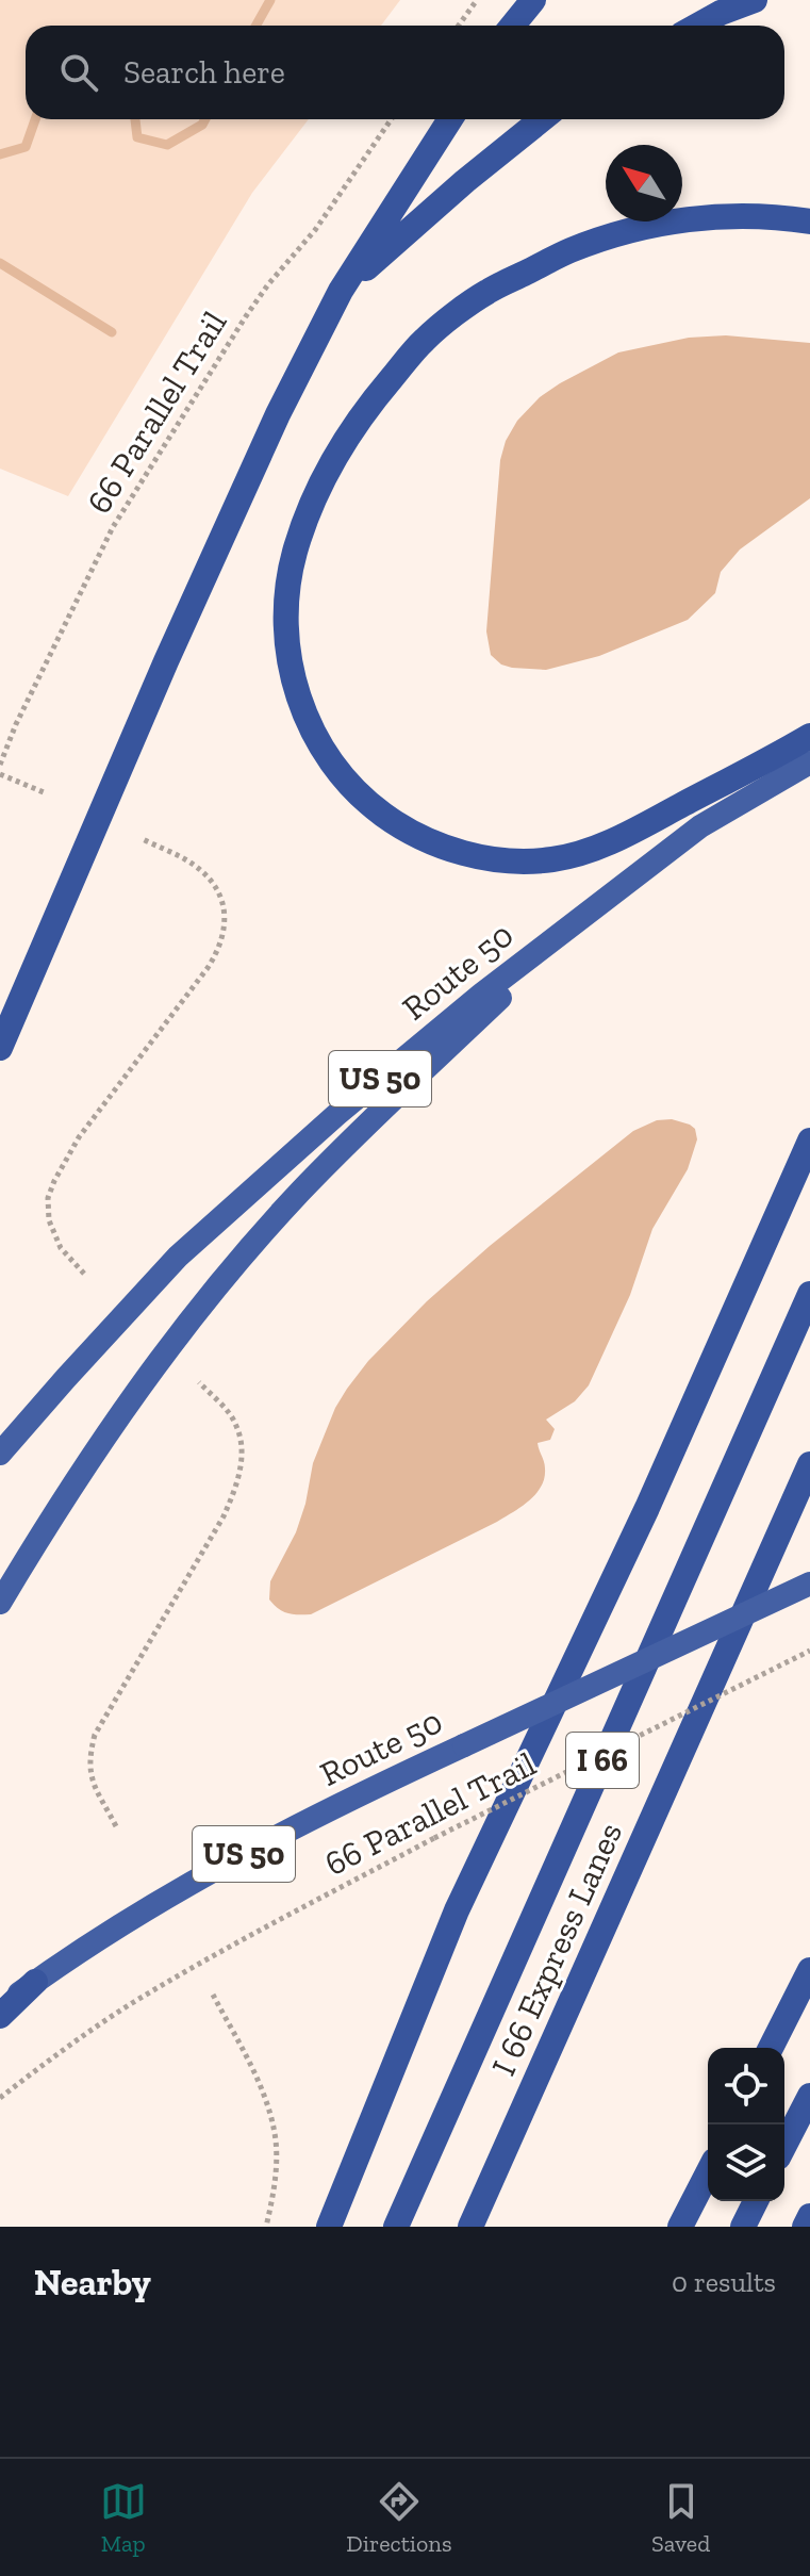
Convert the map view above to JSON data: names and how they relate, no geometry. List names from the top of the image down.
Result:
{
  "streets": {
    "highway": [
      "Route 50",
      "US 50",
      "I 66",
      "I 66 Express Lanes"
    ],
    "path": ["66 Parallel Trail"]
  },
  "north": "top left",
  "page": {
    "search": "Search here",
    "heading": ["Nearby", "0 results"],
    "nav": ["Map", "Directions", "Saved"]
  }
}
